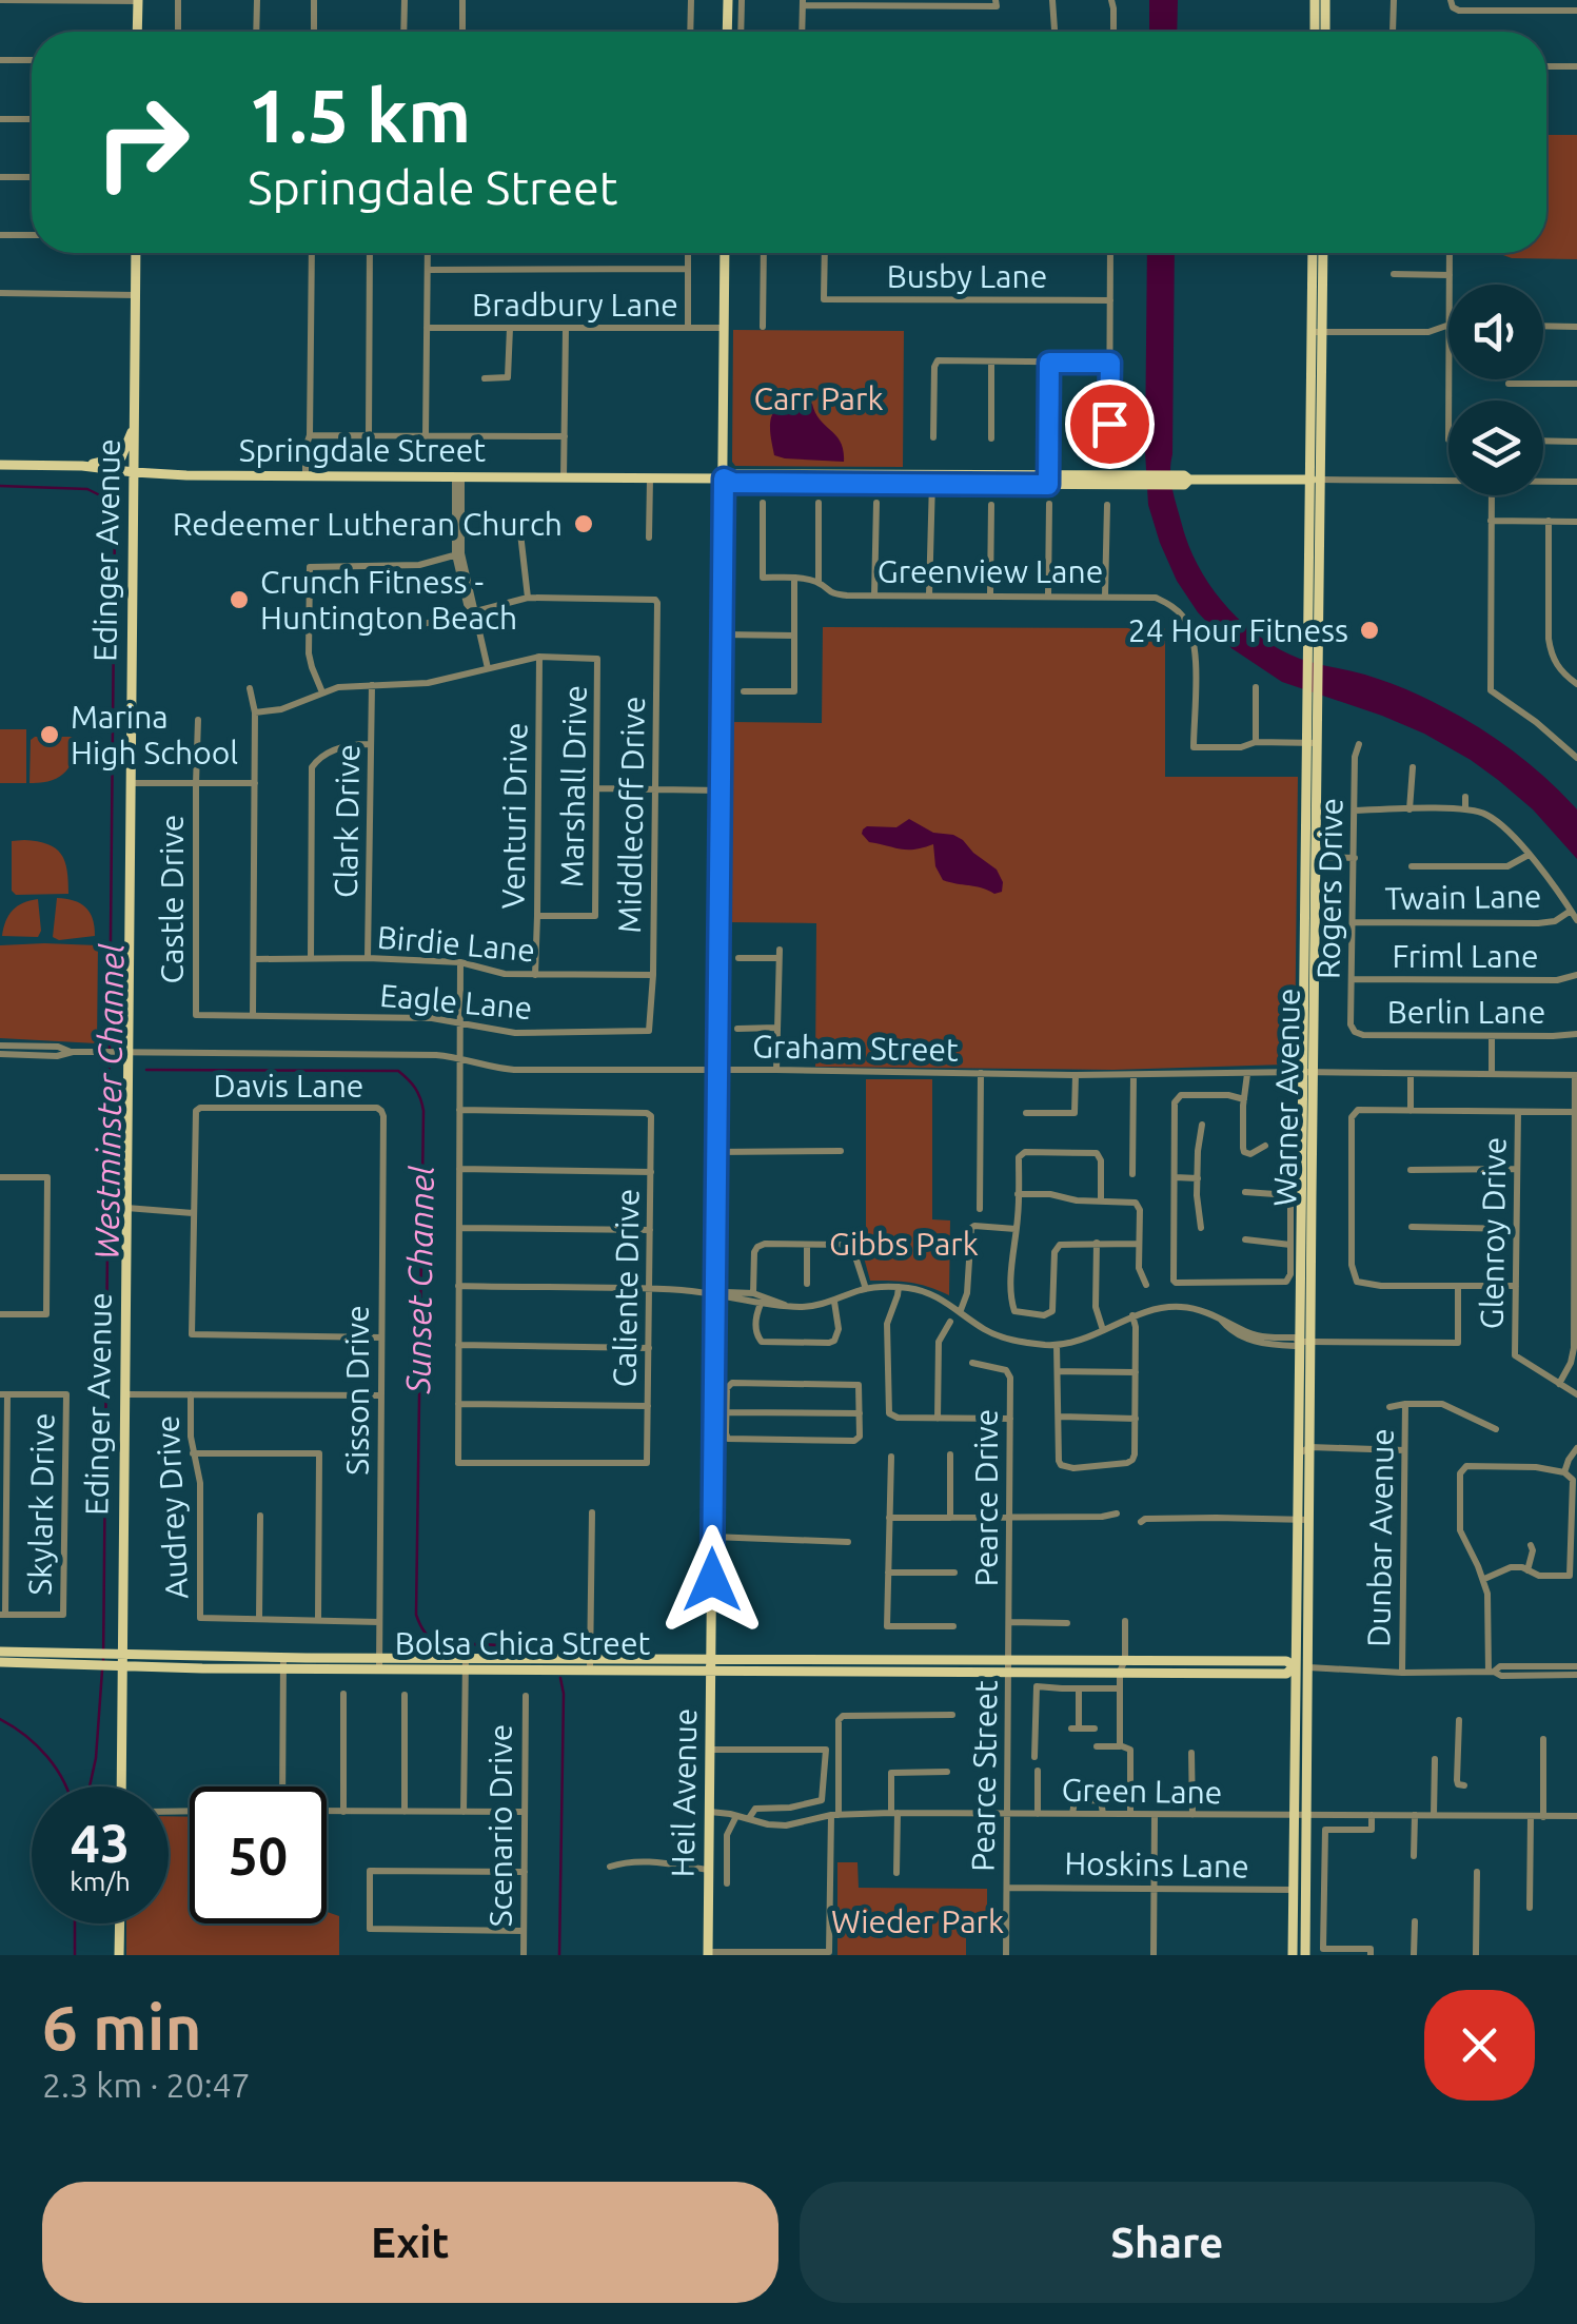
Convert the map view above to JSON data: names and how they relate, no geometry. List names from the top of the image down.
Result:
{
  "streets": {
    "main road": [
      "Springdale Street",
      "Edinger Avenue",
      "Warner Avenue",
      "Bolsa Chica Street",
      "Heil Avenue"
    ],
    "street": [
      "Busby Lane",
      "Bradbury Lane",
      "Greenview Lane",
      "Marshall Drive",
      "Middlecoff Drive",
      "Venturi Drive",
      "Clark Drive",
      "Rogers Drive",
      "Twain Lane",
      "Castle Drive",
      "Birdie Lane",
      "Friml Lane",
      "Eagle Lane",
      "Berlin Lane",
      "Graham Street",
      "Davis Lane",
      "Glenroy Drive",
      "Caliente Drive",
      "Sisson Drive",
      "Pearce Drive",
      "Skylark Drive",
      "Audrey Drive",
      "Dunbar Avenue",
      "Pearce Street",
      "Green Lane",
      "Scenario Drive",
      "Hoskins Lane"
    ]
  },
  "crossings": [
    ["Bradbury Lane", "Heil Avenue"],
    ["Springdale Street", "Edinger Avenue"],
    ["Springdale Street", "Warner Avenue"],
    ["Springdale Street", "Heil Avenue"],
    ["Edinger Avenue", "Graham Street"],
    ["Edinger Avenue", "Bolsa Chica Street"],
    ["Marshall Drive", "Venturi Drive"],
    ["Middlecoff Drive", "Birdie Lane"],
    ["Middlecoff Drive", "Eagle Lane"],
    ["Venturi Drive", "Birdie Lane"],
    ["Clark Drive", "Birdie Lane"],
    ["Rogers Drive", "Twain Lane"],
    ["Rogers Drive", "Friml Lane"],
    ["Rogers Drive", "Berlin Lane"],
    ["Castle Drive", "Eagle Lane"],
    ["Graham Street", "Warner Avenue"],
    ["Graham Street", "Heil Avenue"],
    ["Davis Lane", "Sisson Drive"],
    ["Warner Avenue", "Bolsa Chica Street"],
    ["Warner Avenue", "Green Lane"],
    ["Warner Avenue", "Hoskins Lane"],
    ["Sisson Drive", "Bolsa Chica Street"],
    ["Pearce Drive", "Bolsa Chica Street"],
    ["Pearce Drive", "Pearce Street"],
    ["Dunbar Avenue", "Bolsa Chica Street"],
    ["Bolsa Chica Street", "Pearce Street"],
    ["Bolsa Chica Street", "Heil Avenue"],
    ["Pearce Street", "Green Lane"],
    ["Pearce Street", "Hoskins Lane"],
    ["Green Lane", "Heil Avenue"]
  ],
  "water": ["Westminster Channel", "Sunset Channel"],
  "parks": ["Carr Park", "Gibbs Park", "Wieder Park"],
  "places": [
    "Redeemer Lutheran Church",
    "Crunch Fitness - Huntington Beach",
    "24 Hour Fitness",
    "Marina High School"
  ],
  "page": {
    "turn": ["1.5 km", "Springdale Street"],
    "speed": "43 km/h",
    "limit": "50",
    "heading": ["6 min", "2.3 km · 20:47"],
    "buttons": ["Exit", "Share"]
  }
}
